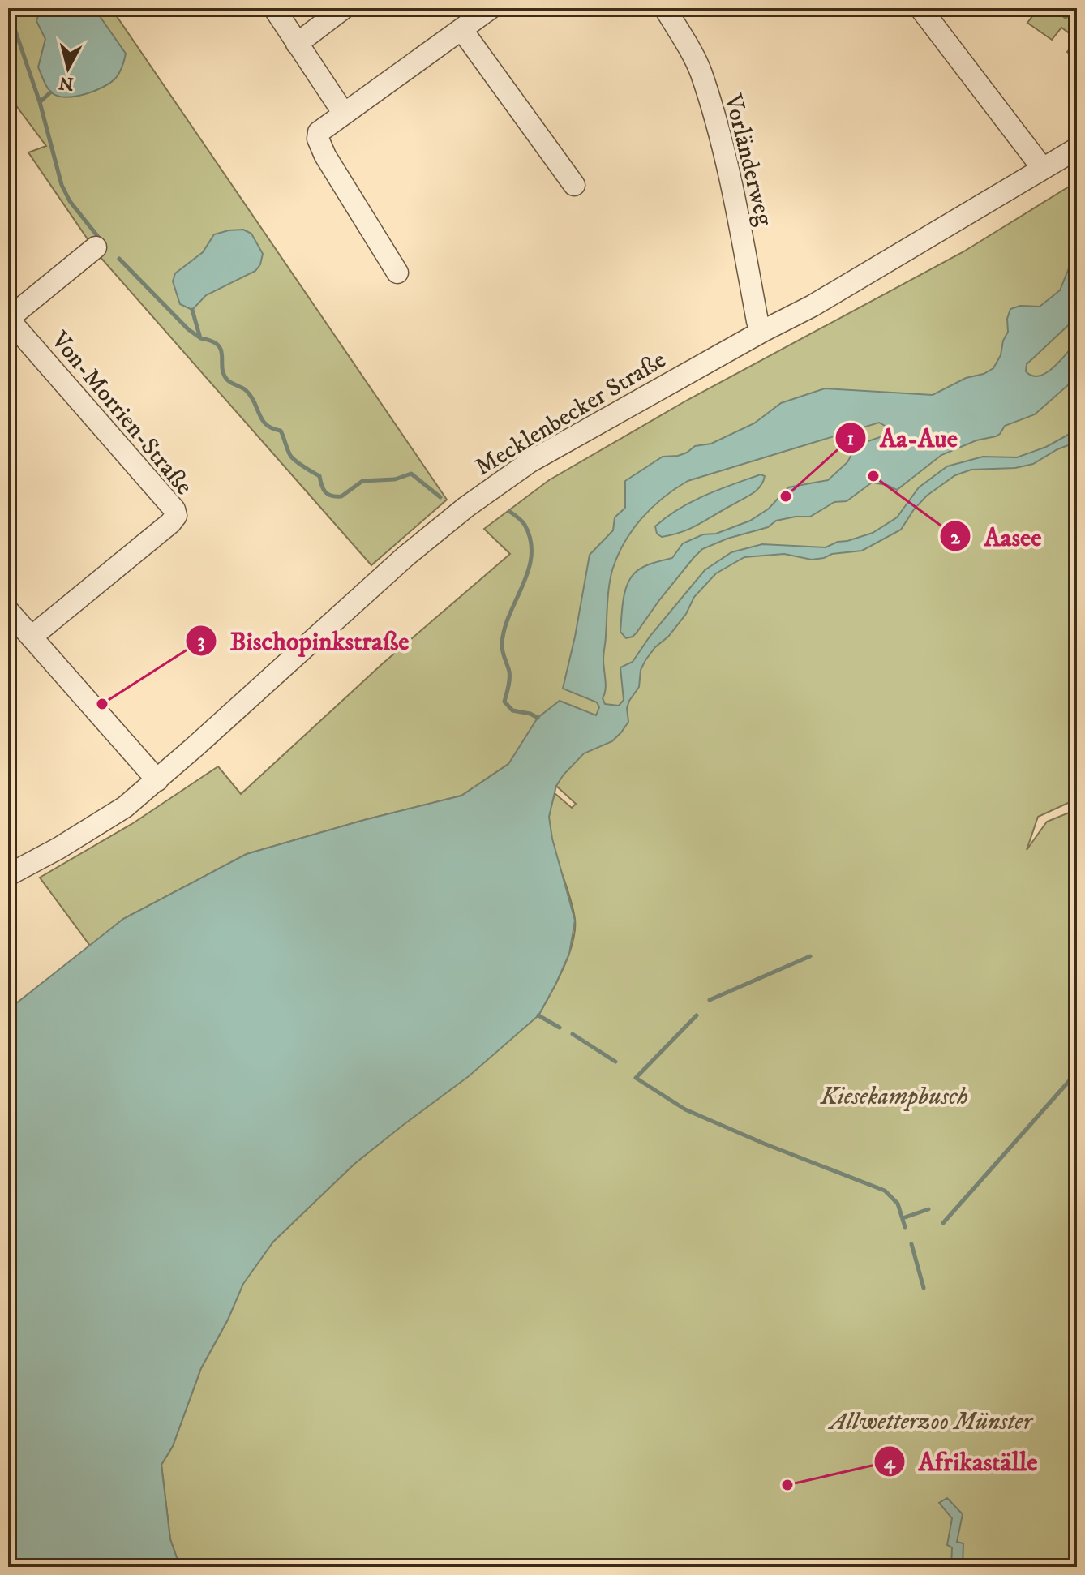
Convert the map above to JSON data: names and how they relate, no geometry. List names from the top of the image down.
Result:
{
  "streets": {
    "street": ["Vorländerweg", "Von-Morrien-Straße", "Mecklenbecker Straße"]
  },
  "crossings": [
    ["Vorländerweg", "Mecklenbecker Straße"]
  ],
  "parks": ["Kiesekampbusch", "Allwetterzoo Münster"],
  "places": [
    "Aasee",
    "Aa-Aue",
    "Bischopinkstraße",
    "Afrikaställe"
  ],
  "north": "bottom"
}
